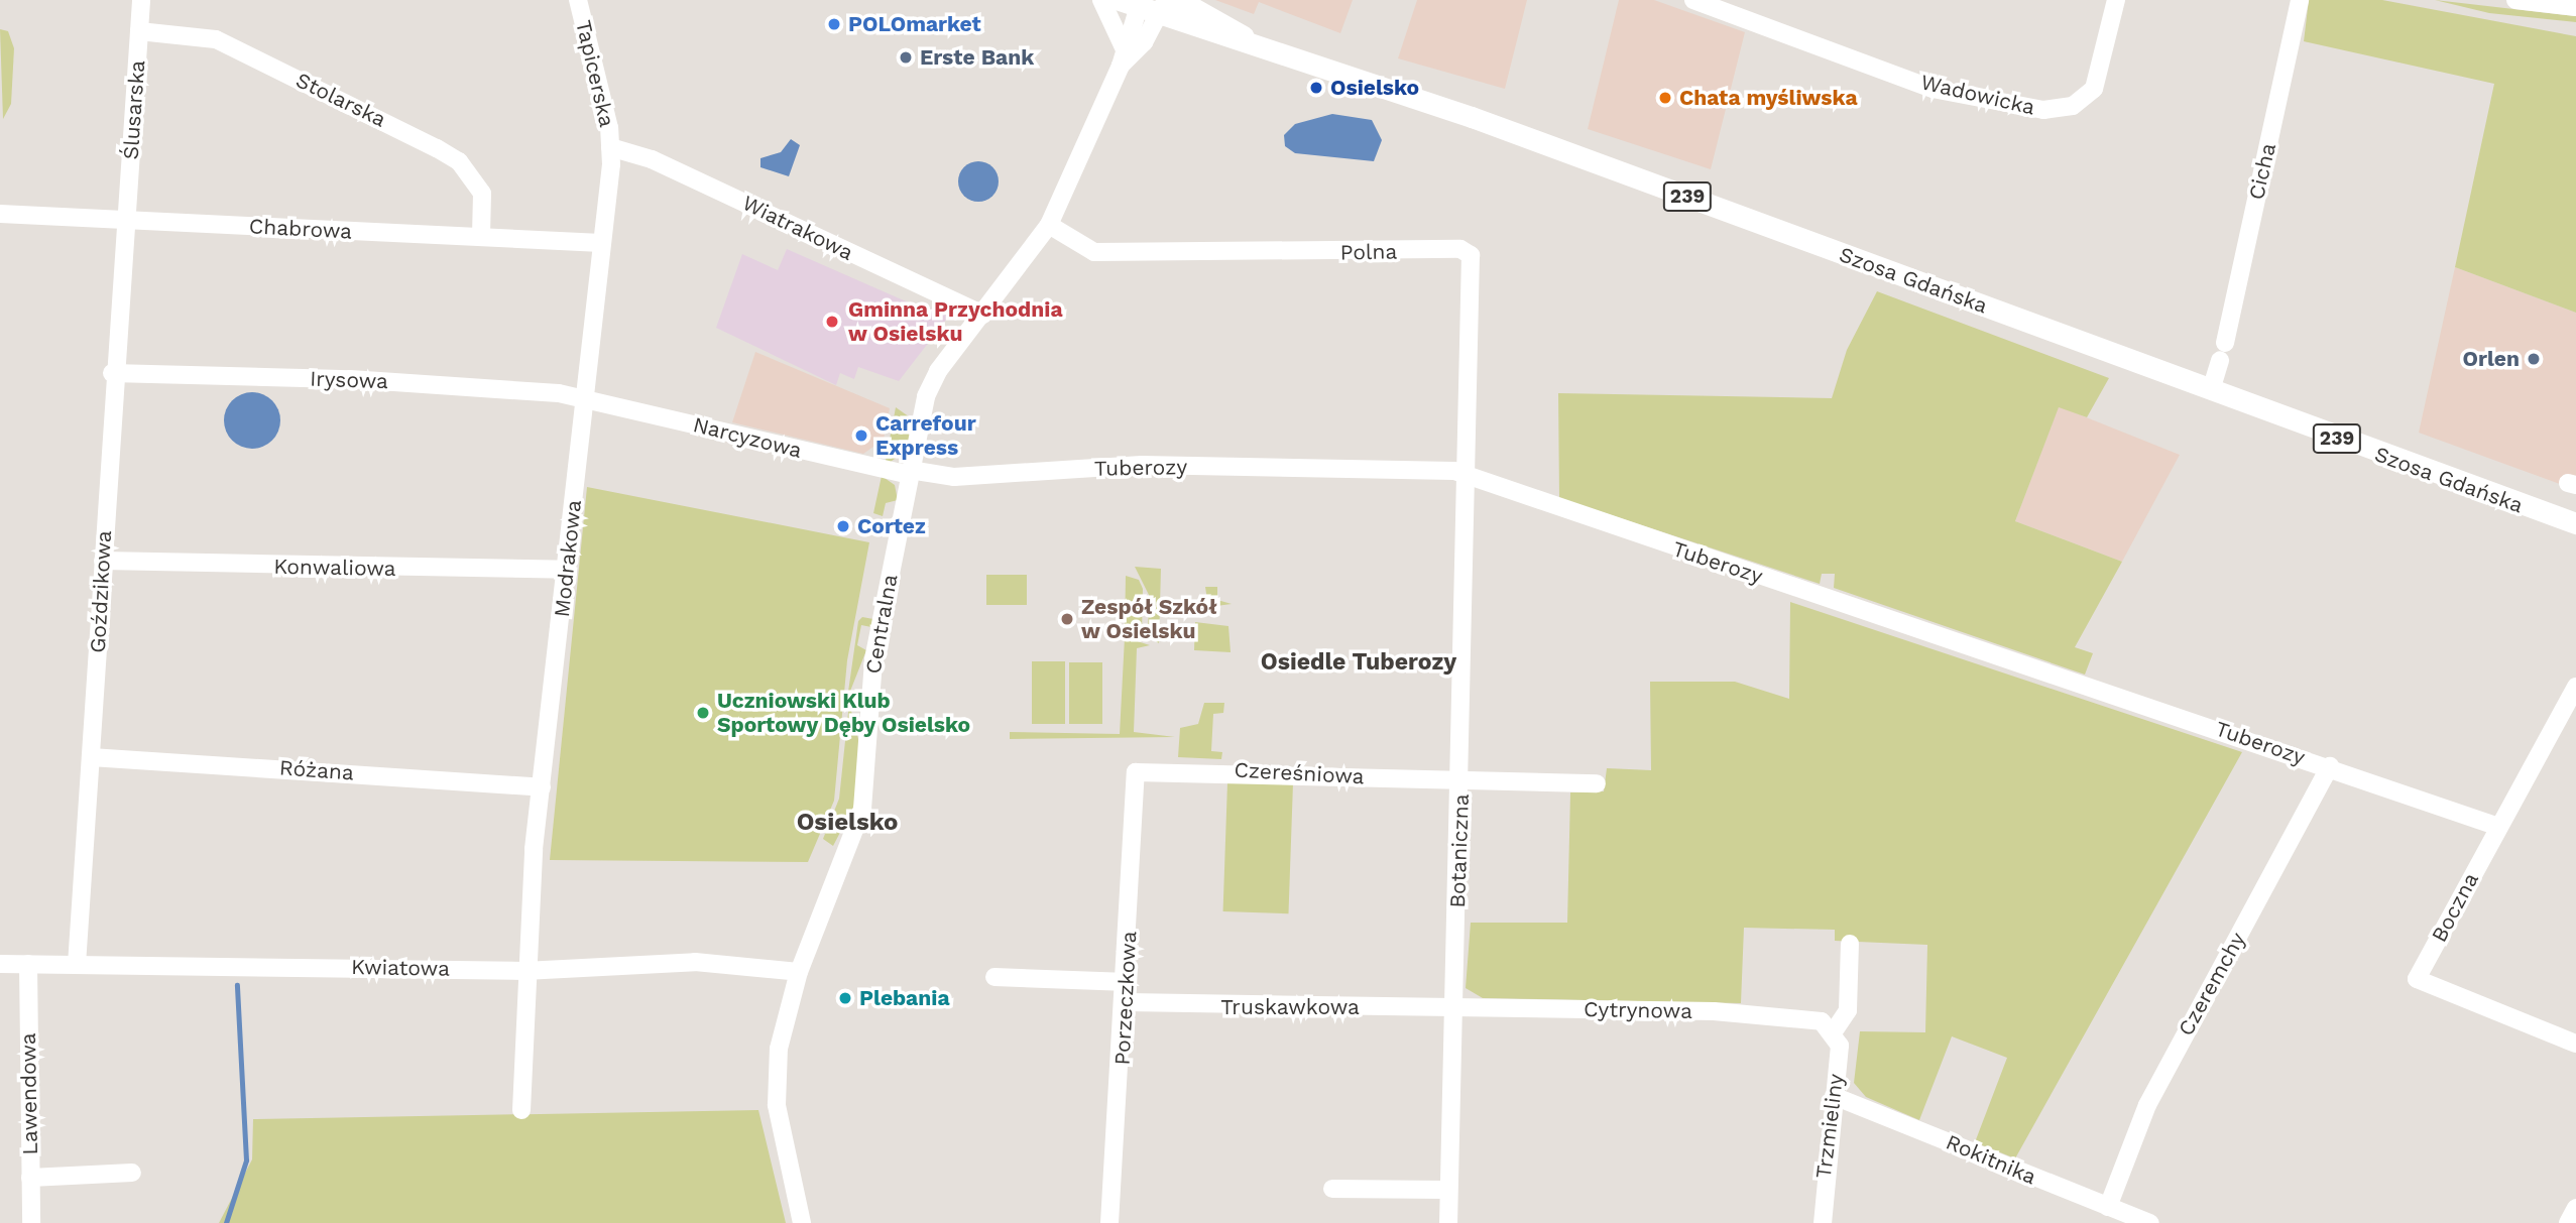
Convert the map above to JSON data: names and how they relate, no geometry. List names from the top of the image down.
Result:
{
  "streets": {
    "main road": ["239", "Szosa Gdańska"],
    "street": [
      "Tapicerska",
      "Wadowicka",
      "Stolarska",
      "Ślusarska",
      "Cicha",
      "Wiatrakowa",
      "Chabrowa",
      "Polna",
      "Irysowa",
      "Narcyzowa",
      "Tuberozy",
      "Modrakowa",
      "Konwaliowa",
      "Goździkowa",
      "Centralna",
      "Różana",
      "Czereśniowa",
      "Botaniczna",
      "Boczna",
      "Kwiatowa",
      "Czeremchy",
      "Porzeczkowa",
      "Truskawkowa",
      "Cytrynowa",
      "Lawendowa",
      "Trzmieliny",
      "Rokitnika"
    ]
  },
  "crossings": [
    ["Tapicerska", "Wiatrakowa"],
    ["Tapicerska", "Modrakowa"],
    ["Stolarska", "Ślusarska"],
    ["Stolarska", "Chabrowa"],
    ["Ślusarska", "Chabrowa"],
    ["Ślusarska", "Goździkowa"],
    ["Cicha", "Szosa Gdańska"],
    ["Wiatrakowa", "Modrakowa"],
    ["Wiatrakowa", "Centralna"],
    ["Chabrowa", "Modrakowa"],
    ["Chabrowa", "Goździkowa"],
    ["Polna", "Tuberozy"],
    ["Polna", "Centralna"],
    ["Polna", "Botaniczna"],
    ["Szosa Gdańska", "Centralna"],
    ["Irysowa", "Narcyzowa"],
    ["Irysowa", "Modrakowa"],
    ["Irysowa", "Goździkowa"],
    ["Narcyzowa", "Tuberozy"],
    ["Narcyzowa", "Modrakowa"],
    ["Narcyzowa", "Centralna"],
    ["Tuberozy", "Centralna"],
    ["Tuberozy", "Botaniczna"],
    ["Tuberozy", "Boczna"],
    ["Tuberozy", "Czeremchy"],
    ["Modrakowa", "Konwaliowa"],
    ["Modrakowa", "Różana"],
    ["Modrakowa", "Kwiatowa"],
    ["Konwaliowa", "Goździkowa"],
    ["Goździkowa", "Różana"],
    ["Goździkowa", "Kwiatowa"],
    ["Centralna", "Kwiatowa"],
    ["Czereśniowa", "Botaniczna"],
    ["Czereśniowa", "Porzeczkowa"],
    ["Botaniczna", "Truskawkowa"],
    ["Botaniczna", "Cytrynowa"],
    ["Kwiatowa", "Lawendowa"],
    ["Czeremchy", "Rokitnika"],
    ["Porzeczkowa", "Truskawkowa"],
    ["Truskawkowa", "Cytrynowa"],
    ["Cytrynowa", "Trzmieliny"],
    ["Trzmieliny", "Rokitnika"]
  ],
  "districts": ["Osiedle Tuberozy", "Osielsko"],
  "places": [
    "POLOmarket",
    "Erste Bank",
    "Osielsko",
    "Chata myśliwska",
    "Gminna Przychodnia w Osielsku",
    "Orlen",
    "Carrefour Express",
    "Cortez",
    "Zespół Szkół w Osielsku",
    "Uczniowski Klub Sportowy Dęby Osielsko",
    "Plebania"
  ]
}
